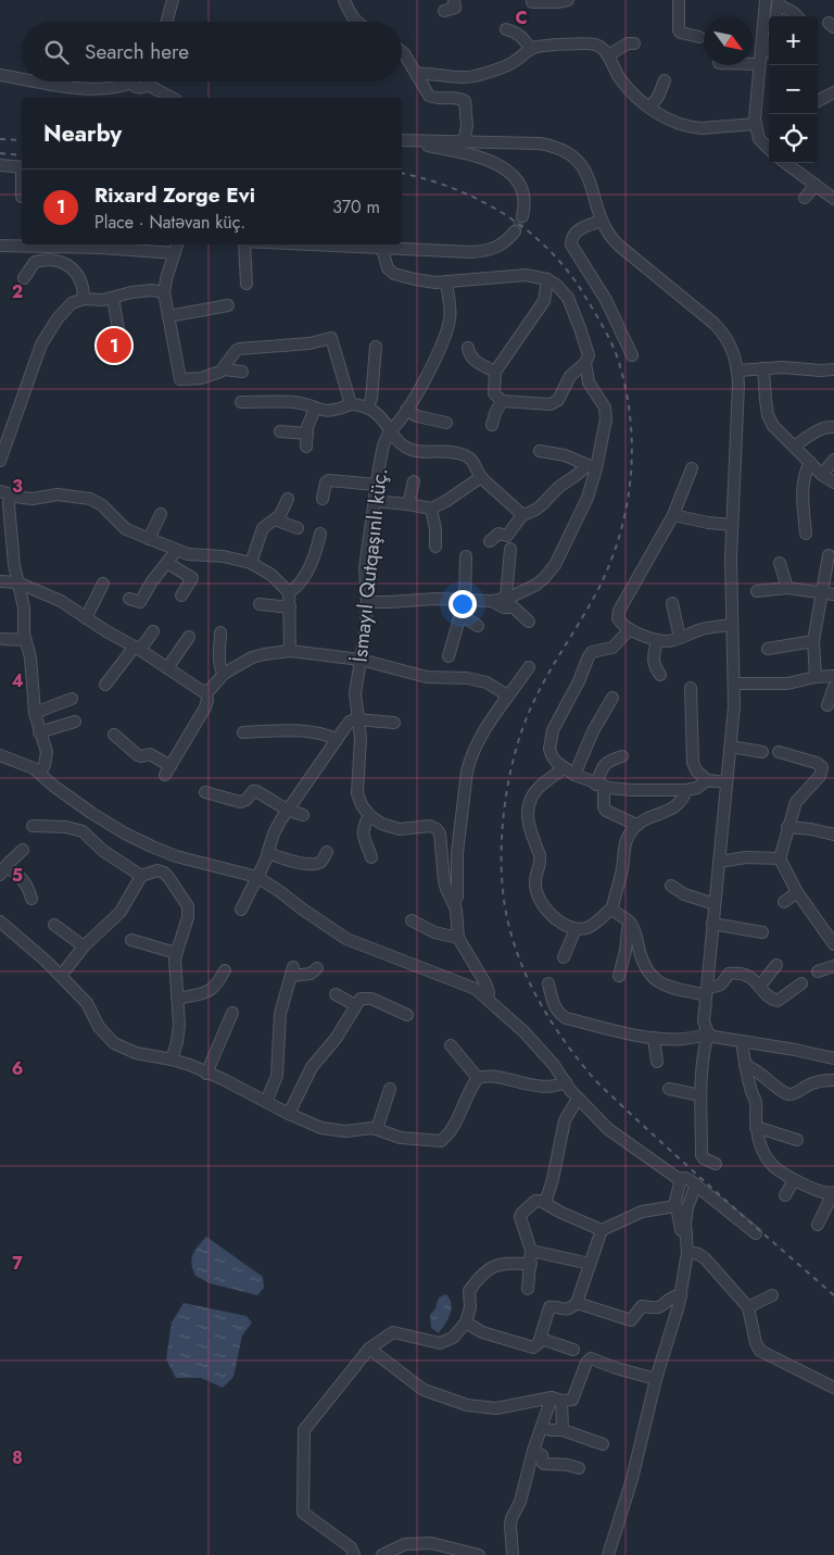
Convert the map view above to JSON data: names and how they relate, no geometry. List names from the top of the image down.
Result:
{
  "streets": {
    "street": ["İsmayıl Qutqaşınlı küç."]
  },
  "north": "bottom right",
  "page": {
    "map_buttons": ["+", "−"],
    "search": "Search here",
    "heading": "Nearby",
    "list": [
      {
        "mark": "1",
        "name": "Rixard Zorge Evi",
        "note": "Place · Natəvan küç.",
        "value": "370 m"
      }
    ],
    "pins": "1"
  },
  "grid": {
    "columns": ["C"],
    "rows": [
      "2",
      "3",
      "4",
      "5",
      "6",
      "7",
      "8"
    ]
  }
}
